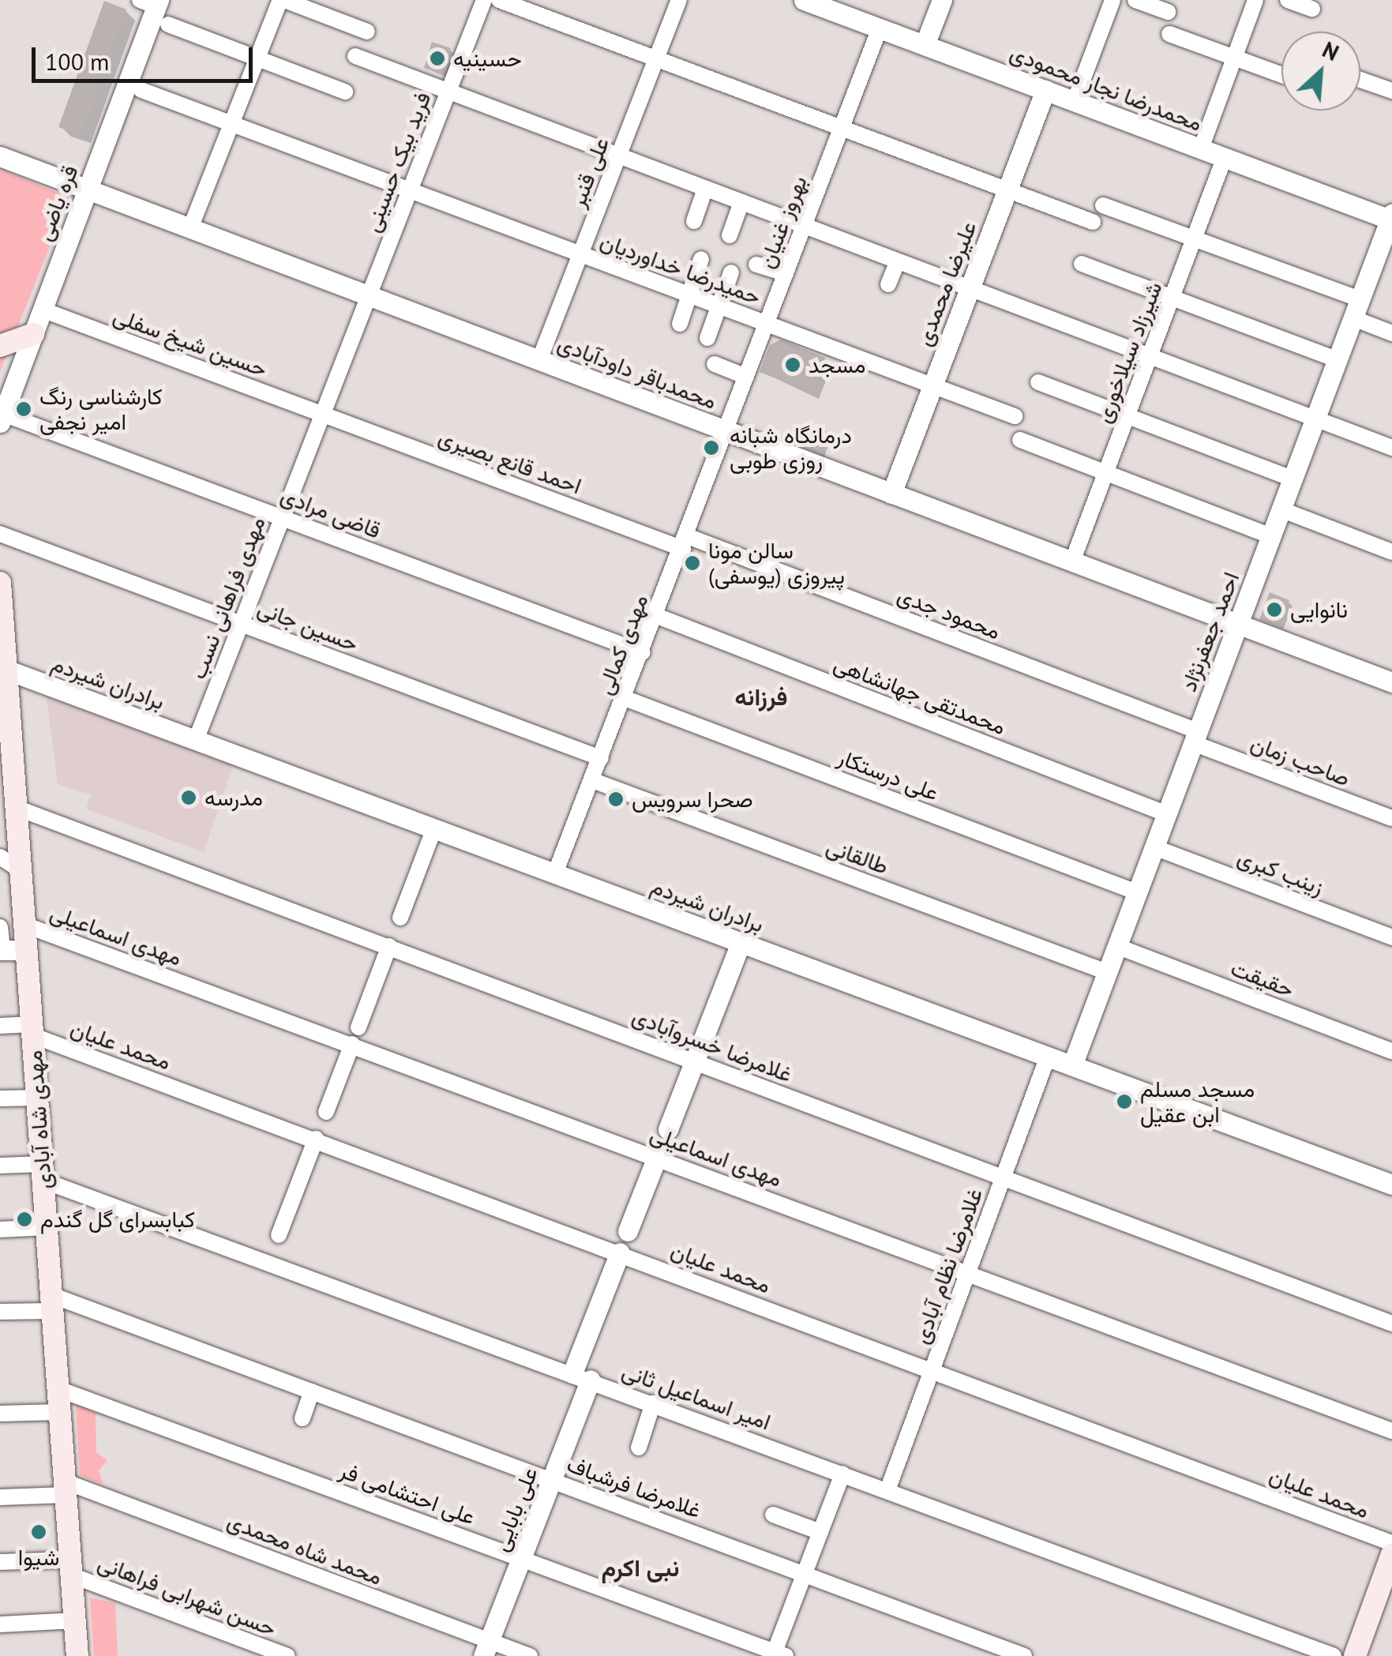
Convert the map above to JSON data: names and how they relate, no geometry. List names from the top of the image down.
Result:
{
  "streets": {
    "main road": ["مهدی شاه آبادی"],
    "street": [
      "محمدرضا نجار محمودی",
      "فرید بیک حسینی",
      "علی قنبر",
      "قره یاضی",
      "بهروز غنیان",
      "حمیدرضا خداوردیان",
      "علیرضا محمدی",
      "حسین شیخ سفلی",
      "شیرزاد سیلاخوری",
      "محمدباقر داودآبادی",
      "احمد قانع بصیری",
      "قاضی مرادی",
      "مهدی فراهانی نسب",
      "محمود جدی",
      "حسین جانی",
      "احمد جعفرنژاد",
      "مهدی کمالی",
      "برادران شیردم",
      "محمدتقی جهانشاهی",
      "صاحب زمان",
      "علی درستکار",
      "طالقانی",
      "زینب کبری",
      "مهدی اسماعیلی",
      "حقیقت",
      "محمد علیان",
      "غلامرضا خسروآبادی",
      "غلامرضا نظام آبادی",
      "امیر اسماعیل ثانی",
      "غلامرضا فرشباف",
      "علی احتشامی فر",
      "علی بابایی",
      "محمد شاه محمدی",
      "حسن شهرابی فراهانی"
    ]
  },
  "crossings": [
    ["محمدرضا نجار محمودی", "بهروز غنیان"],
    ["محمدرضا نجار محمودی", "علیرضا محمدی"],
    ["محمدرضا نجار محمودی", "شیرزاد سیلاخوری"],
    ["محمدرضا نجار محمودی", "احمد جعفرنژاد"],
    ["فرید بیک حسینی", "حمیدرضا خداوردیان"],
    ["فرید بیک حسینی", "محمدباقر داودآبادی"],
    ["فرید بیک حسینی", "مهدی فراهانی نسب"],
    ["علی قنبر", "حمیدرضا خداوردیان"],
    ["علی قنبر", "محمدباقر داودآبادی"],
    ["قره یاضی", "حسین شیخ سفلی"],
    ["قره یاضی", "محمدباقر داودآبادی"],
    ["قره یاضی", "قاضی مرادی"],
    ["بهروز غنیان", "حمیدرضا خداوردیان"],
    ["بهروز غنیان", "محمدباقر داودآبادی"],
    ["بهروز غنیان", "مهدی کمالی"],
    ["حمیدرضا خداوردیان", "علیرضا محمدی"],
    ["علیرضا محمدی", "محمدباقر داودآبادی"],
    ["حسین شیخ سفلی", "احمد قانع بصیری"],
    ["حسین شیخ سفلی", "مهدی فراهانی نسب"],
    ["شیرزاد سیلاخوری", "محمدباقر داودآبادی"],
    ["محمدباقر داودآبادی", "مهدی فراهانی نسب"],
    ["محمدباقر داودآبادی", "احمد جعفرنژاد"],
    ["محمدباقر داودآبادی", "مهدی کمالی"],
    ["احمد قانع بصیری", "مهدی فراهانی نسب"],
    ["احمد قانع بصیری", "محمود جدی"],
    ["احمد قانع بصیری", "مهدی کمالی"],
    ["قاضی مرادی", "مهدی فراهانی نسب"],
    ["قاضی مرادی", "مهدی کمالی"],
    ["مهدی فراهانی نسب", "حسین جانی"],
    ["مهدی فراهانی نسب", "برادران شیردم"],
    ["محمود جدی", "احمد جعفرنژاد"],
    ["محمود جدی", "مهدی کمالی"],
    ["محمود جدی", "صاحب زمان"],
    ["حسین جانی", "مهدی کمالی"],
    ["احمد جعفرنژاد", "برادران شیردم"],
    ["احمد جعفرنژاد", "محمدتقی جهانشاهی"],
    ["احمد جعفرنژاد", "صاحب زمان"],
    ["احمد جعفرنژاد", "علی درستکار"],
    ["احمد جعفرنژاد", "طالقانی"],
    ["احمد جعفرنژاد", "زینب کبری"],
    ["احمد جعفرنژاد", "حقیقت"],
    ["مهدی کمالی", "برادران شیردم"],
    ["مهدی کمالی", "محمدتقی جهانشاهی"],
    ["مهدی کمالی", "علی درستکار"],
    ["مهدی کمالی", "طالقانی"],
    ["برادران شیردم", "مهدی شاه آبادی"],
    ["برادران شیردم", "غلامرضا نظام آبادی"],
    ["مهدی اسماعیلی", "مهدی شاه آبادی"],
    ["مهدی اسماعیلی", "غلامرضا نظام آبادی"],
    ["محمد علیان", "مهدی شاه آبادی"],
    ["محمد علیان", "غلامرضا نظام آبادی"],
    ["محمد علیان", "علی بابایی"],
    ["غلامرضا خسروآبادی", "مهدی شاه آبادی"],
    ["غلامرضا خسروآبادی", "غلامرضا نظام آبادی"],
    ["مهدی شاه آبادی", "امیر اسماعیل ثانی"],
    ["مهدی شاه آبادی", "غلامرضا فرشباف"],
    ["مهدی شاه آبادی", "علی احتشامی فر"],
    ["مهدی شاه آبادی", "محمد شاه محمدی"],
    ["مهدی شاه آبادی", "حسن شهرابی فراهانی"],
    ["غلامرضا نظام آبادی", "امیر اسماعیل ثانی"],
    ["امیر اسماعیل ثانی", "علی بابایی"],
    ["غلامرضا فرشباف", "علی بابایی"],
    ["علی احتشامی فر", "علی بابایی"],
    ["علی بابایی", "محمد شاه محمدی"]
  ],
  "districts": ["فرزانه", "نبی اکرم"],
  "places": [
    "حسینیه",
    "مسجد",
    "کارشناسی رنگ امیر نجفی",
    "درمانگاه شبانه روزی طوبی",
    "سالن مونا پیروزی (یوسفی)",
    "نانوایی",
    "مدرسه",
    "صحرا سرویس",
    "مسجد مسلم ابن عقیل",
    "کبابسرای گل گندم",
    "شیوا"
  ],
  "scale_bar": "100 m",
  "north": "top right"
}
